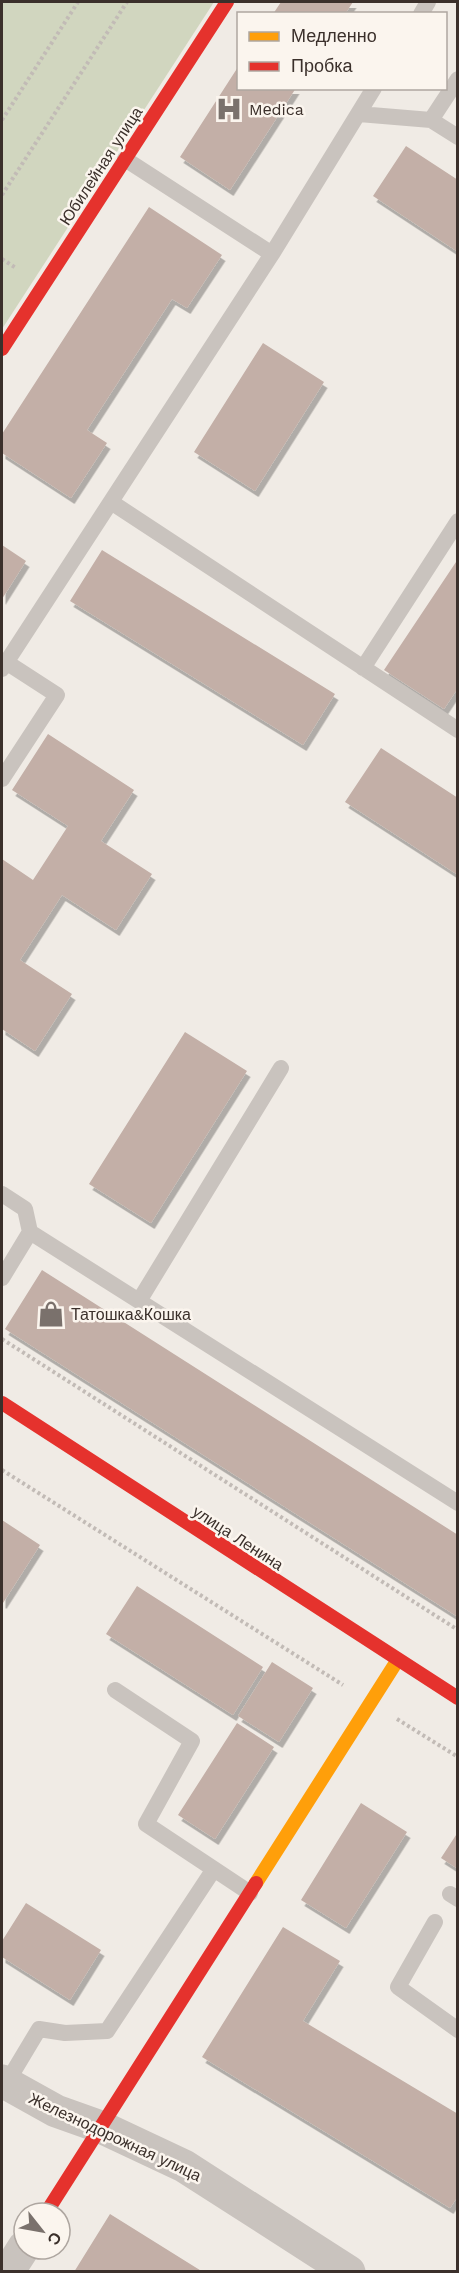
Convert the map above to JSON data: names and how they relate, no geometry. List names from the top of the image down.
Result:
{
  "streets": {
    "street": ["Юбилейная улица", "улица Ленина", "Железнодорожная улица"]
  },
  "places": {
    "hospital": ["Mеdica"],
    "shop": ["Татошка&Кошка"]
  },
  "legend": ["Медленно", "Пробка"],
  "north": "bottom right"
}
